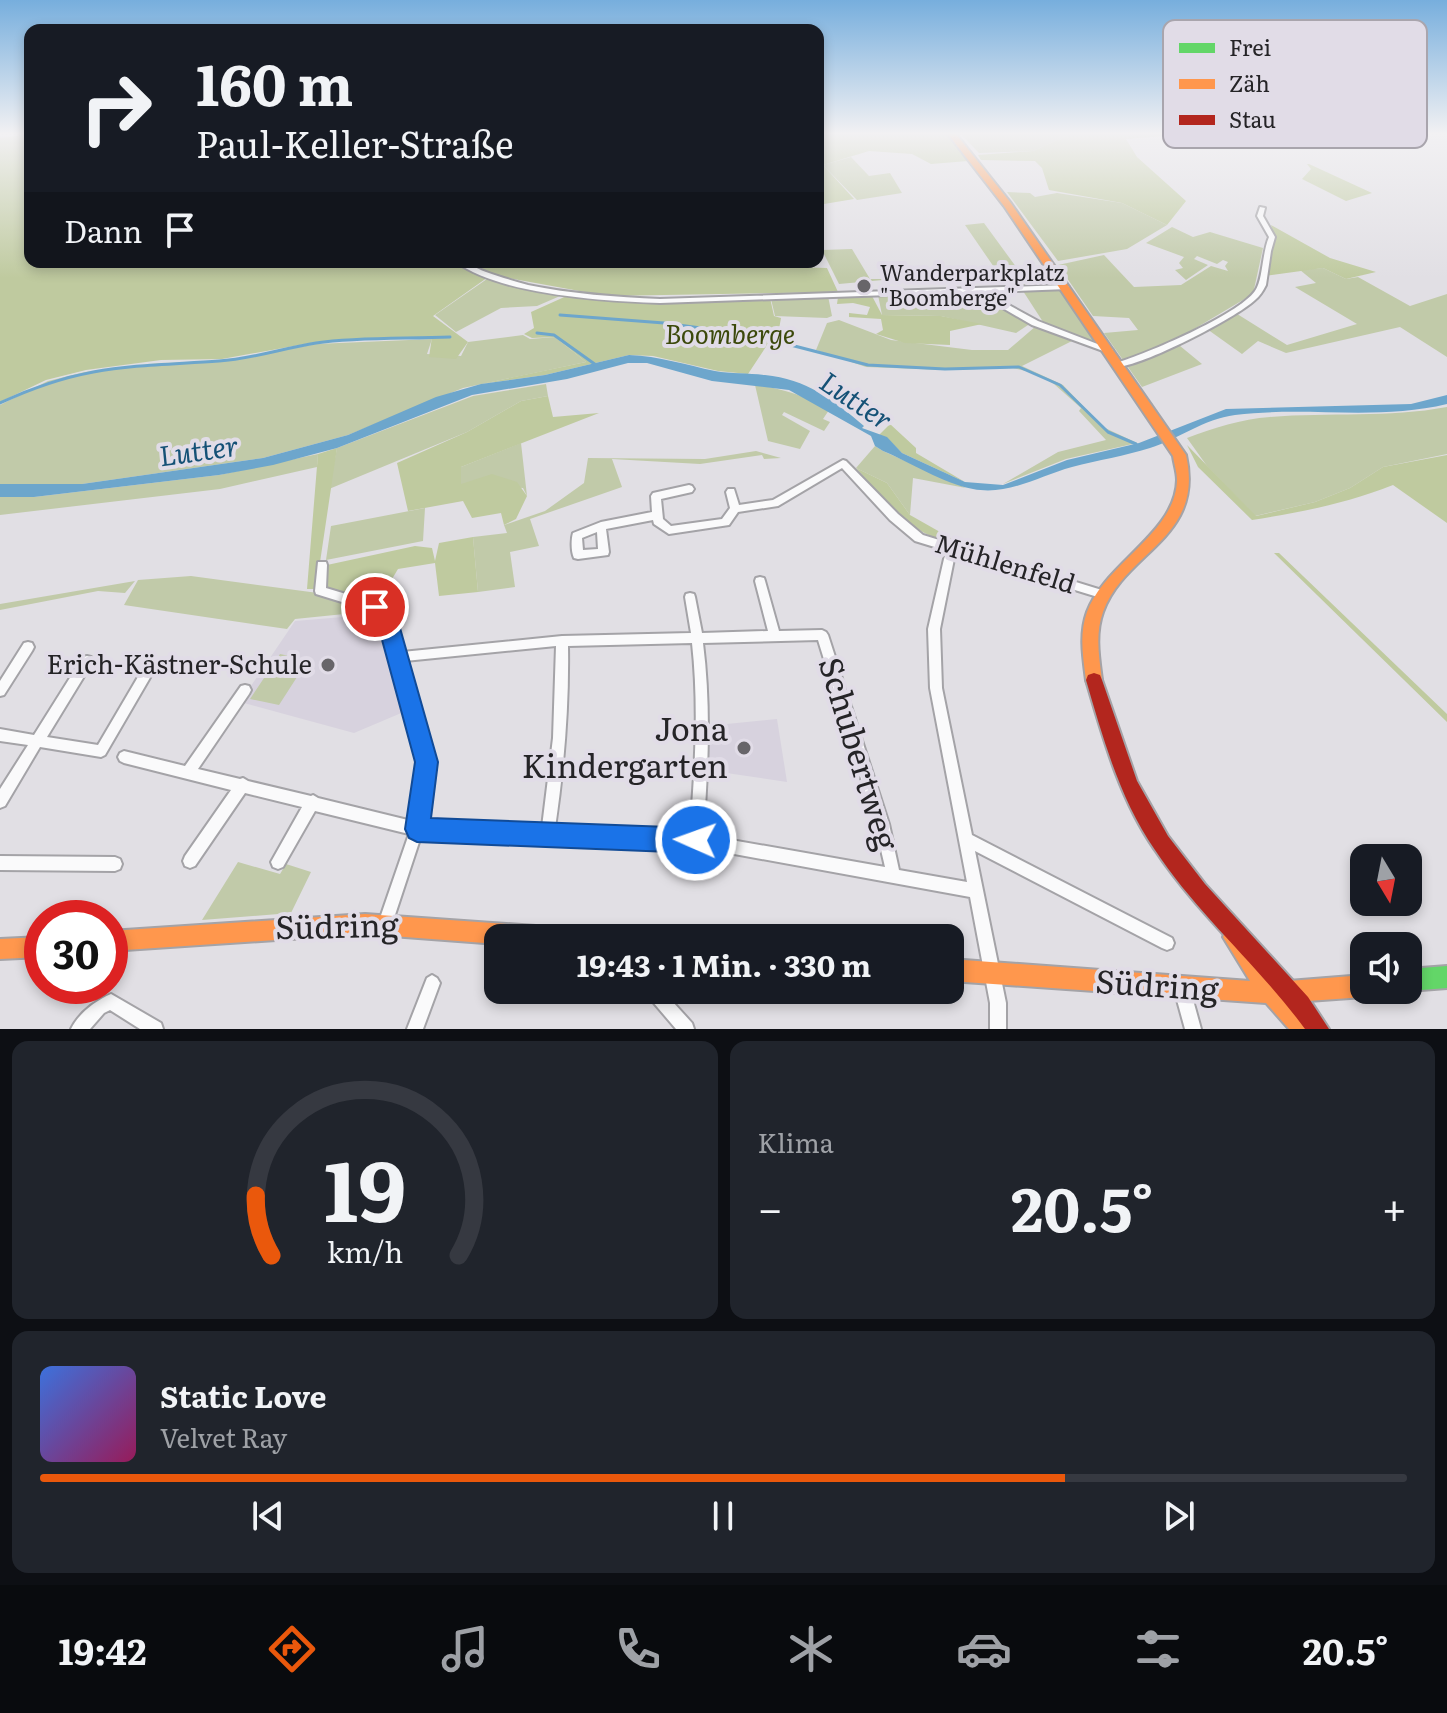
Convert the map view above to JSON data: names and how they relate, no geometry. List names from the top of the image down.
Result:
{
  "streets": {
    "street": ["Mühlenfeld", "Schubertweg", "Südring"]
  },
  "crossings": [
    ["Mühlenfeld", "Südring"]
  ],
  "water": ["Lutter"],
  "parks": ["Boomberge"],
  "places": ["Wanderparkplatz \"Boomberge\"", "Erich-Kästner-Schule", "Jona Kindergarten"],
  "legend": ["Frei", "Zäh", "Stau"],
  "north": "bottom",
  "page": {
    "turn": ["160 m", "Paul-Keller-Straße"],
    "then": "Dann",
    "limit": "30",
    "trip": "19:43 · 1 Min. · 330 m",
    "tile": "Klima",
    "heat": ["−", "20.5°", "+"],
    "song": ["Static Love", "Velvet Ray"],
    "tabs": ["19:42", "20.5°"],
    "gauge": ["19", "km/h"]
  }
}
